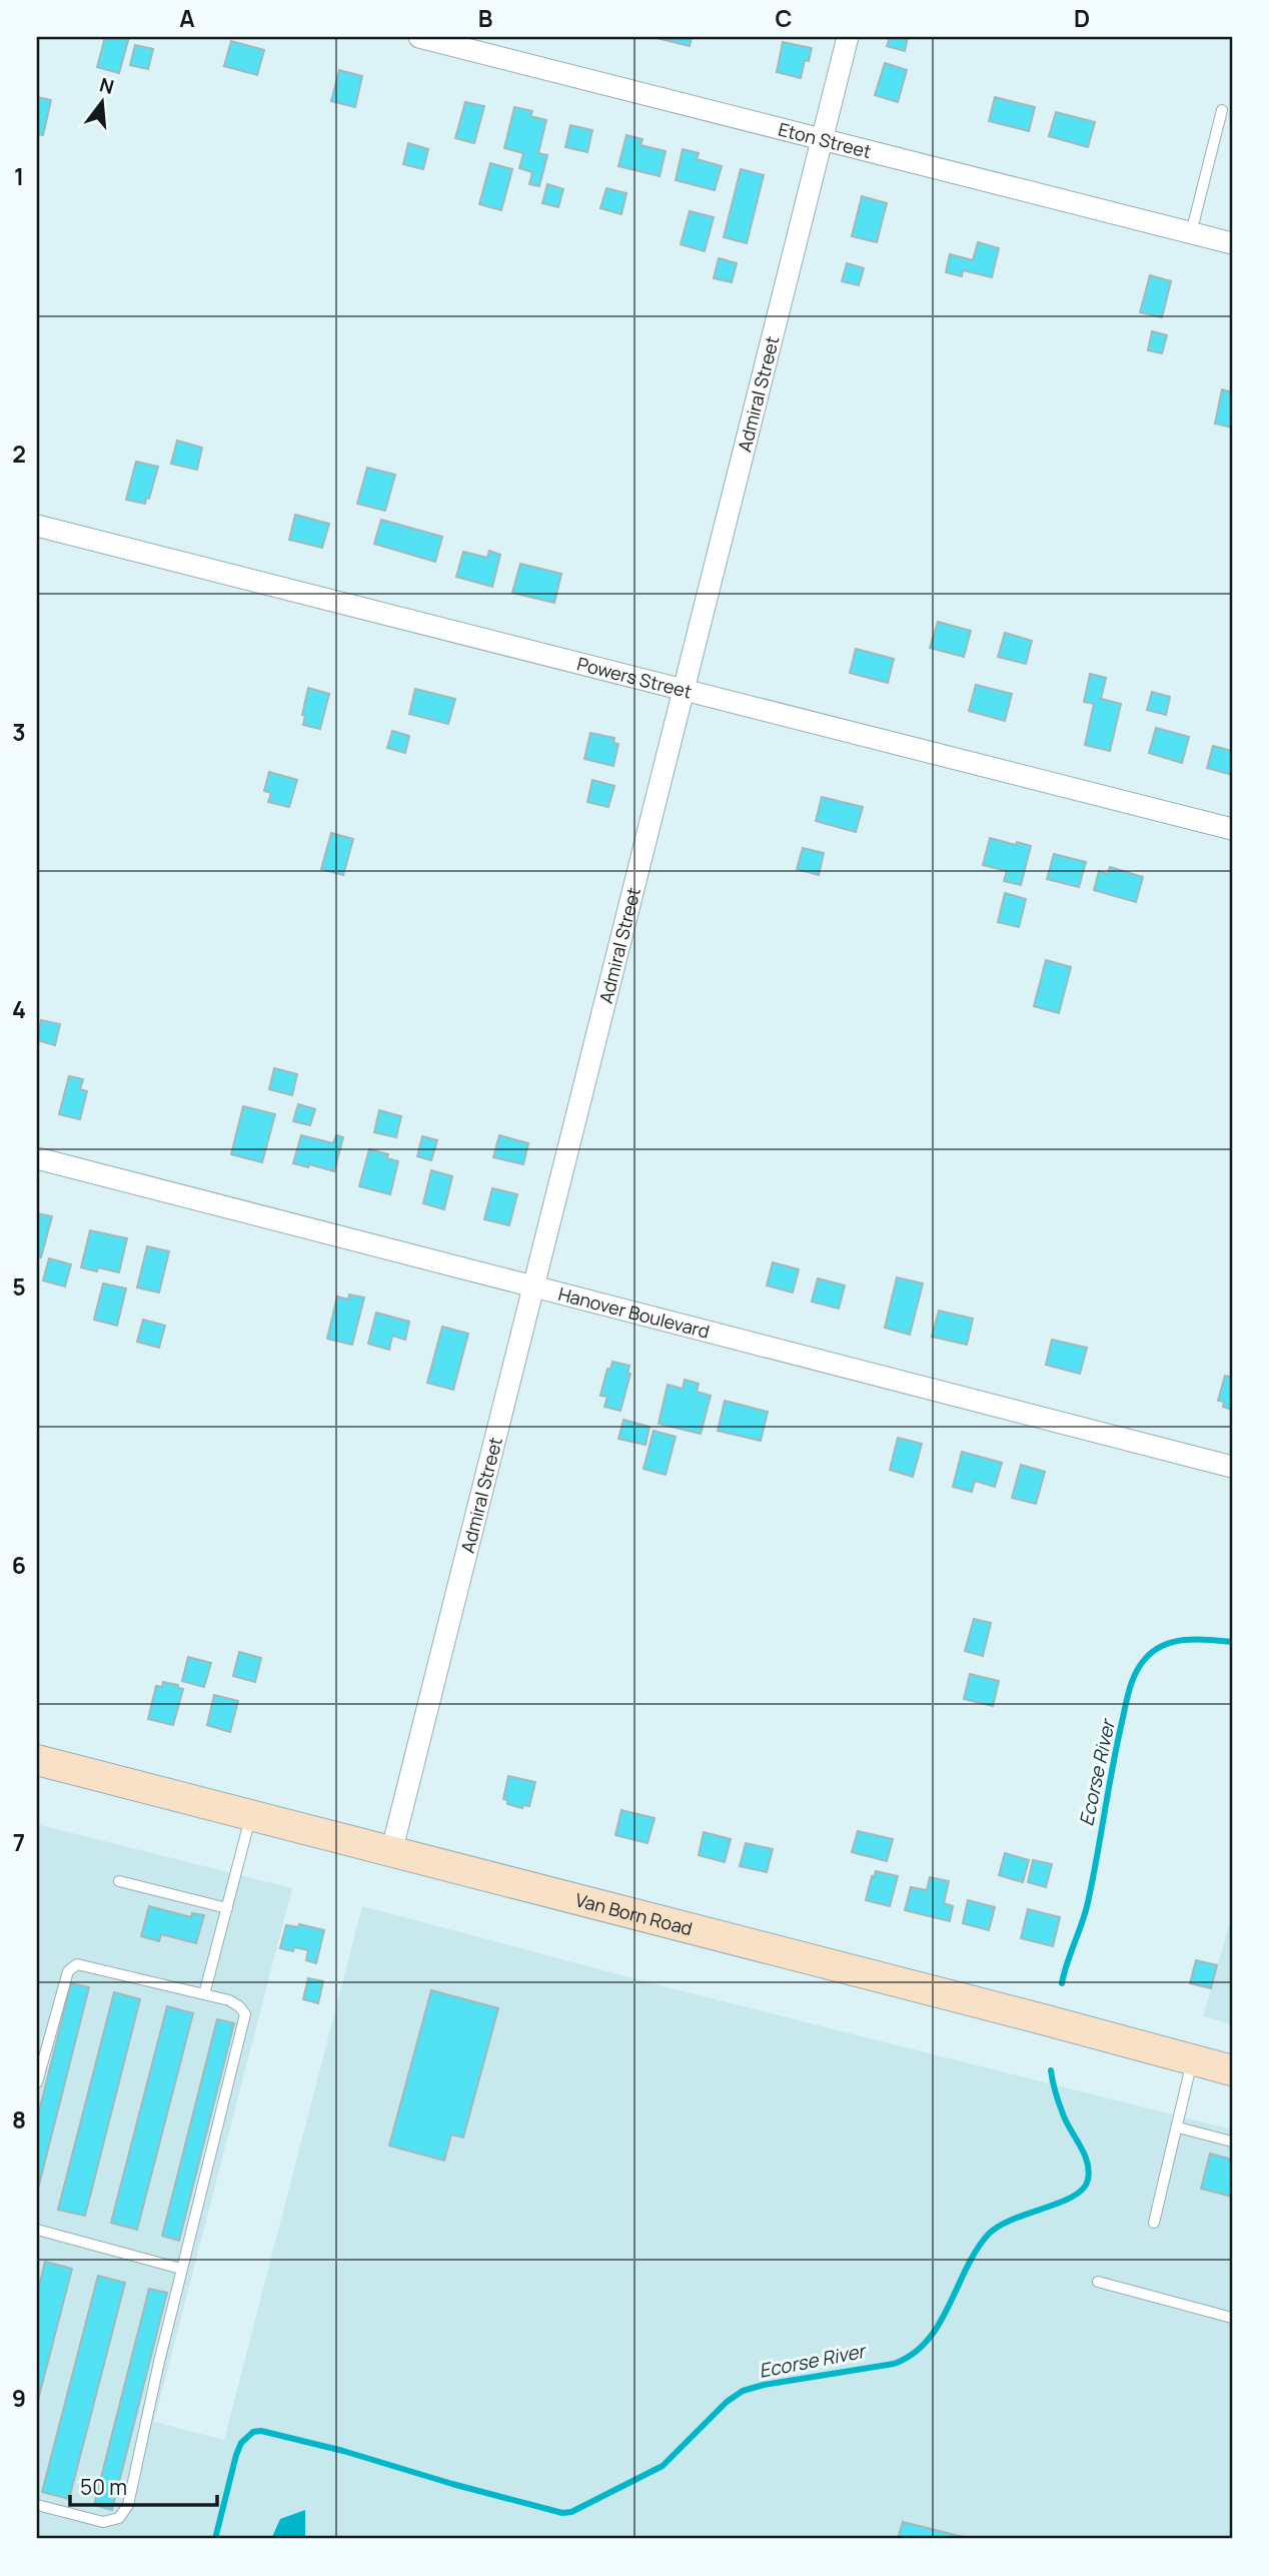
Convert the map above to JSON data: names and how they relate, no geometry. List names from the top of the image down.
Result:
{
  "streets": {
    "main road": ["Van Born Road"],
    "street": [
      "Eton Street",
      "Admiral Street",
      "Powers Street",
      "Hanover Boulevard"
    ]
  },
  "crossings": [
    ["Eton Street", "Admiral Street"],
    ["Admiral Street", "Powers Street"],
    ["Admiral Street", "Hanover Boulevard"],
    ["Admiral Street", "Van Born Road"]
  ],
  "water": ["Ecorse River"],
  "scale_bar": "50 m",
  "north": "top",
  "grid": {
    "columns": [
      "A",
      "B",
      "C",
      "D"
    ],
    "rows": [
      "1",
      "2",
      "3",
      "4",
      "5",
      "6",
      "7",
      "8",
      "9"
    ]
  }
}
